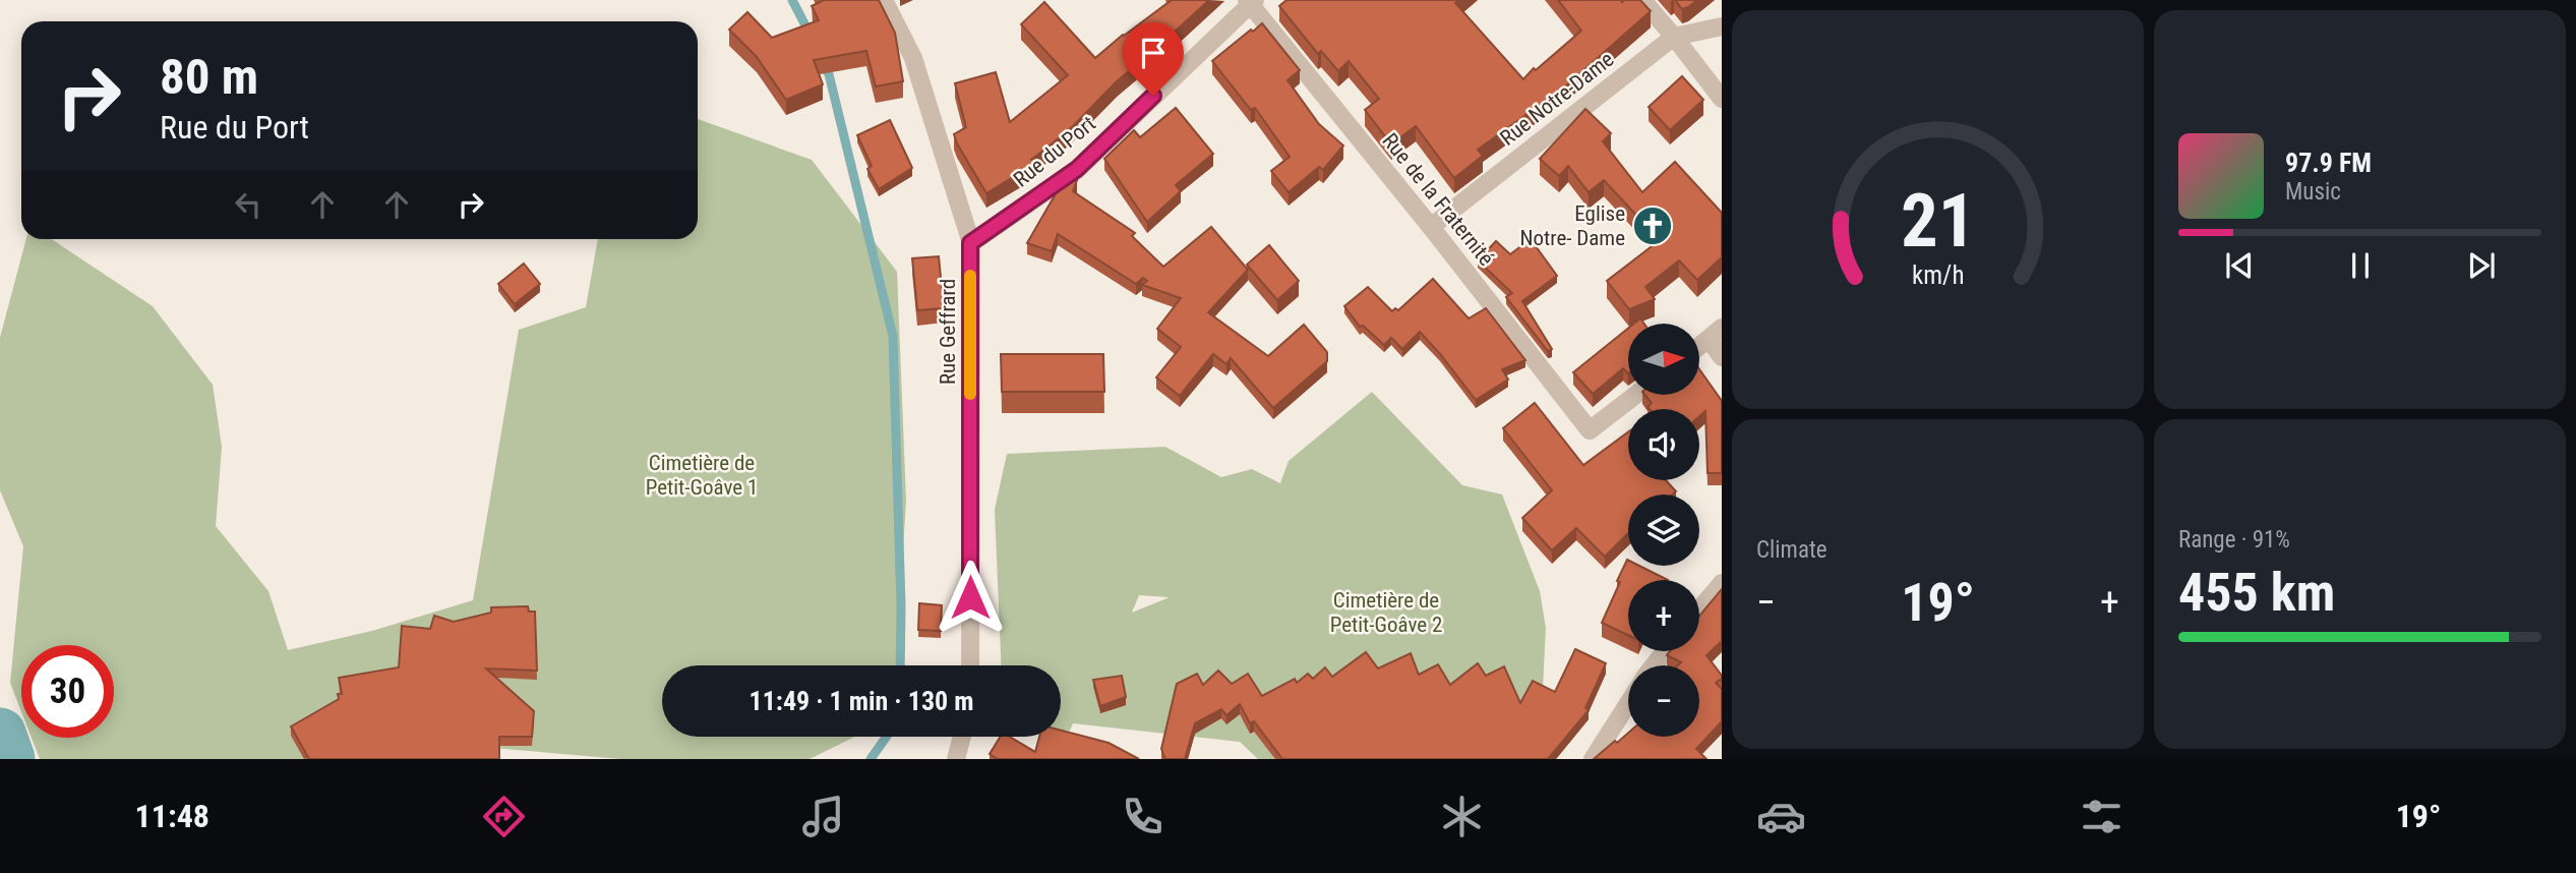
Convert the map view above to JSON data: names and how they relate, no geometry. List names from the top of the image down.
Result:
{
  "streets": {
    "street": [
      "Rue Notre-Dame",
      "Rue du Port",
      "Rue de la Fraternité",
      "Rue Geffrard"
    ]
  },
  "crossings": [
    ["Rue Notre-Dame", "Rue de la Fraternité"],
    ["Rue du Port", "Rue de la Fraternité"],
    ["Rue du Port", "Rue Geffrard"]
  ],
  "parks": ["Cimetière de Petit-Goâve 1", "Cimetière de Petit-Goâve 2"],
  "places": {
    "church": ["Eglise Notre- Dame"]
  },
  "north": "right",
  "page": {
    "turn": ["80 m", "Rue du Port"],
    "song": ["97.9 FM", "Music"],
    "map_buttons": ["+", "−"],
    "tile": [
      "Climate",
      ["Range · 91%", "455 km"]
    ],
    "heat": ["−", "19°", "+"],
    "limit": "30",
    "trip": "11:49 · 1 min · 130 m",
    "tabs": ["11:48", "19°"],
    "gauge": ["21", "km/h"]
  }
}
